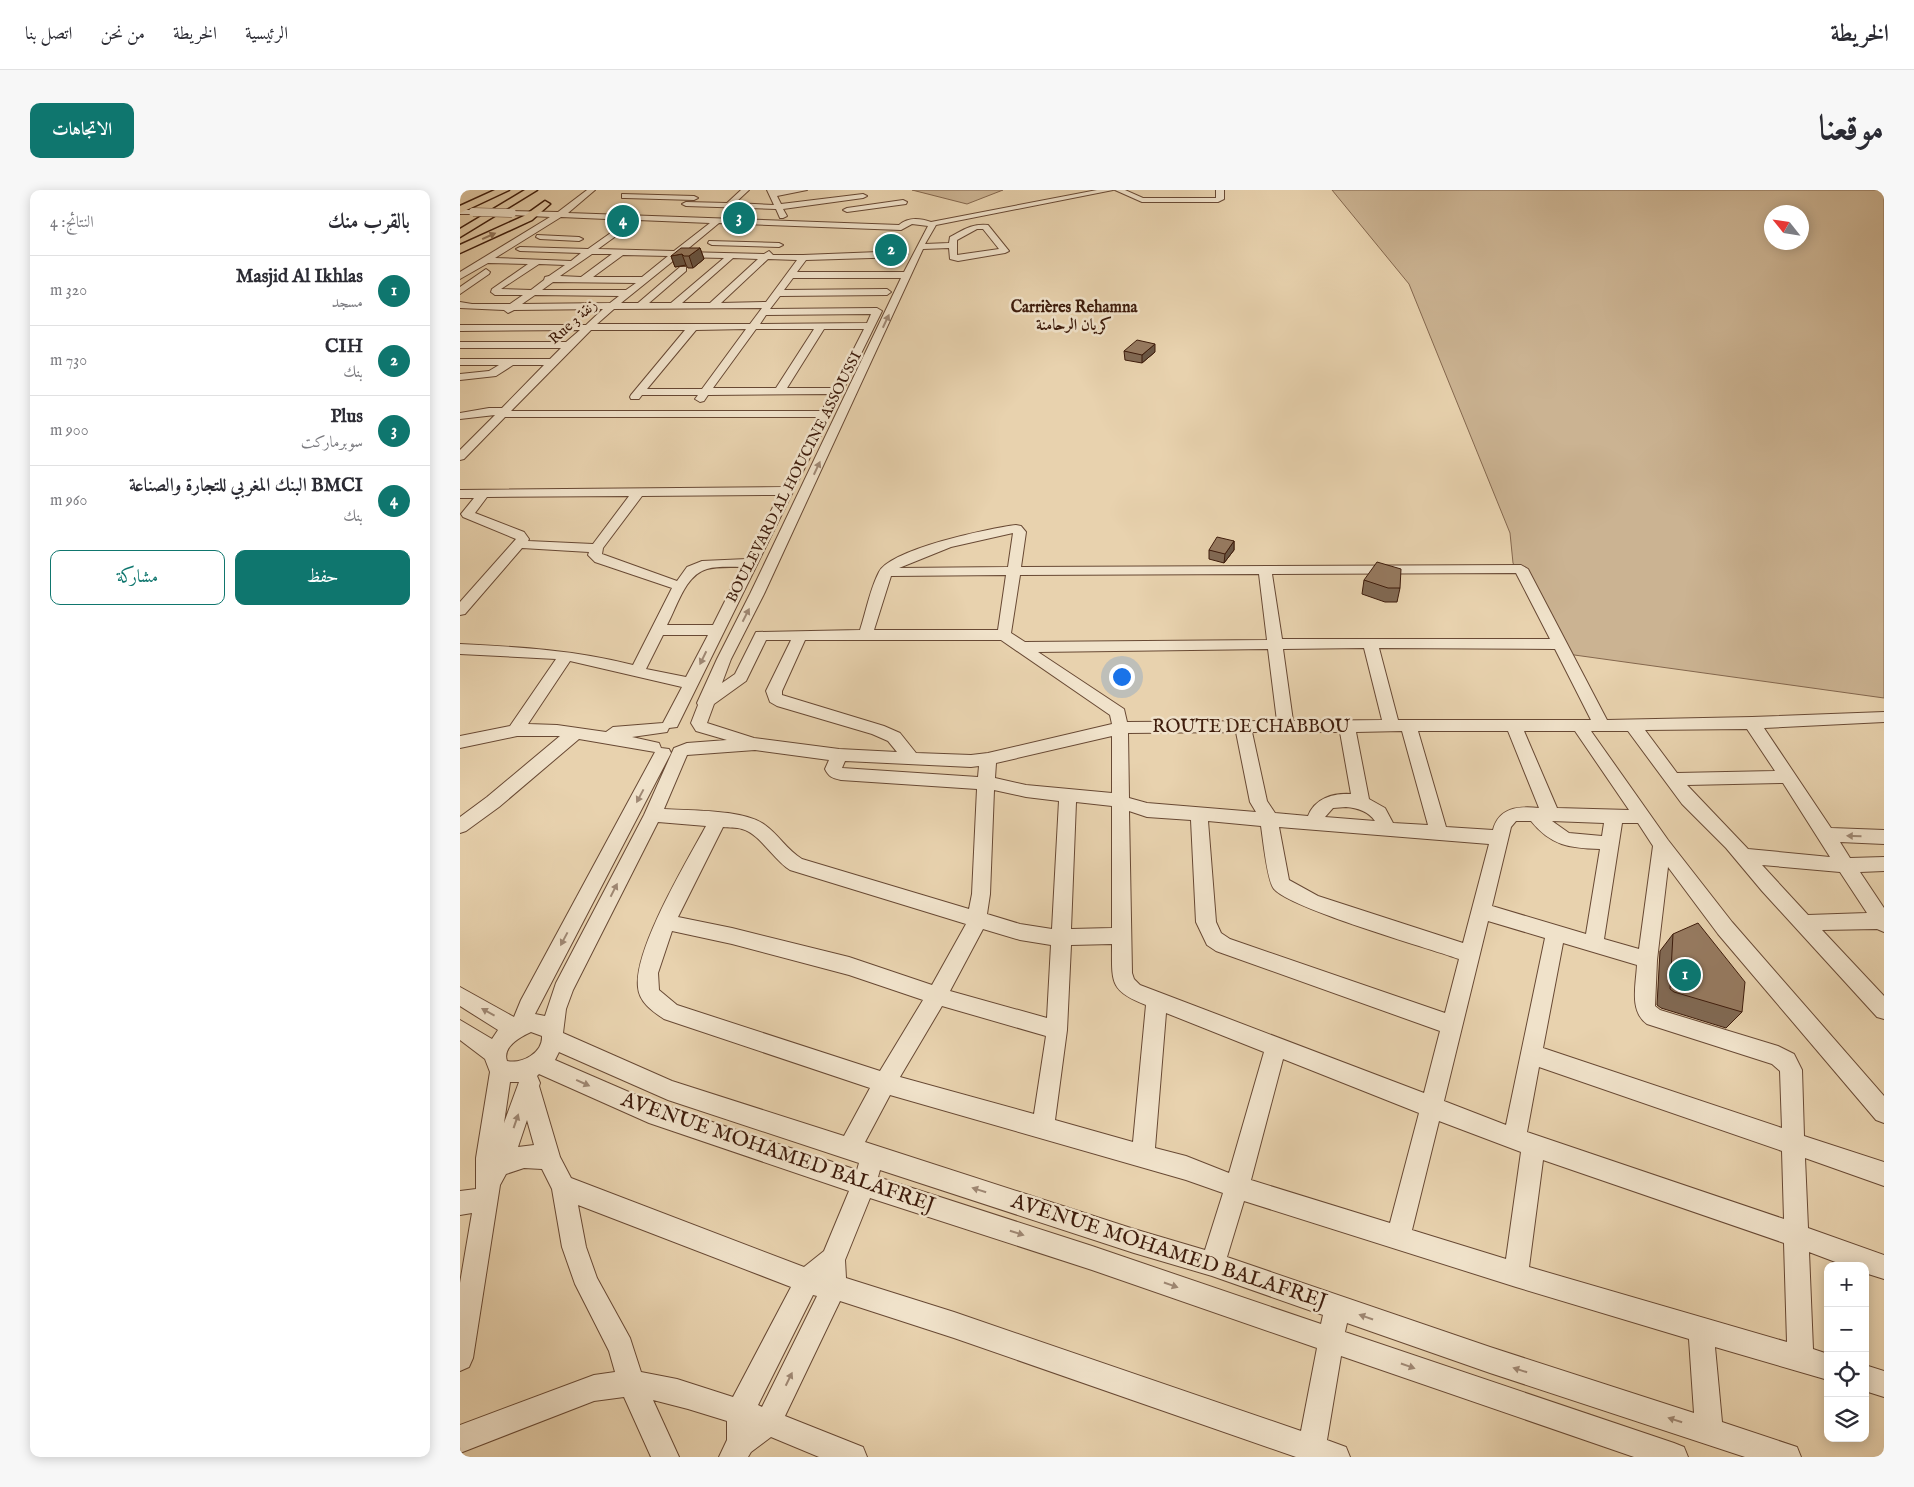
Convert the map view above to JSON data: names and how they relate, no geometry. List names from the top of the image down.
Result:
{
  "streets": {
    "street": [
      "Rue 3 زنقة",
      "BOULEVARD AL HOUCINE ASSOUSSI",
      "ROUTE DE CHABBOU",
      "AVENUE MOHAMED BALAFREJ"
    ]
  },
  "crossings": [
    ["BOULEVARD AL HOUCINE ASSOUSSI", "ROUTE DE CHABBOU"]
  ],
  "districts": ["Carrières Rehamna كريان الرحامنة"],
  "north": "top left",
  "page": {
    "header": "الخريطة",
    "nav": [
      "الرئيسية",
      "الخريطة",
      "من نحن",
      "اتصل بنا"
    ],
    "title": "موقعنا",
    "buttons": [
      "الاتجاهات",
      ["حفظ", "مشاركة"]
    ],
    "heading": ["بالقرب منك", "النتائج: 4"],
    "pins": [
      "3",
      "4",
      "2",
      "1"
    ],
    "list": [
      {
        "mark": "1",
        "name": "Masjid Al Ikhlas",
        "note": "مسجد",
        "value": "320 m"
      },
      {
        "mark": "2",
        "name": "CIH",
        "note": "بنك",
        "value": "730 m"
      },
      {
        "mark": "3",
        "name": "Plus",
        "note": "سوبرماركت",
        "value": "900 m"
      },
      {
        "mark": "4",
        "name": "BMCI البنك المغربي للتجارة والصناعة",
        "note": "بنك",
        "value": "960 m"
      }
    ],
    "map_buttons": ["+", "−"]
  }
}
